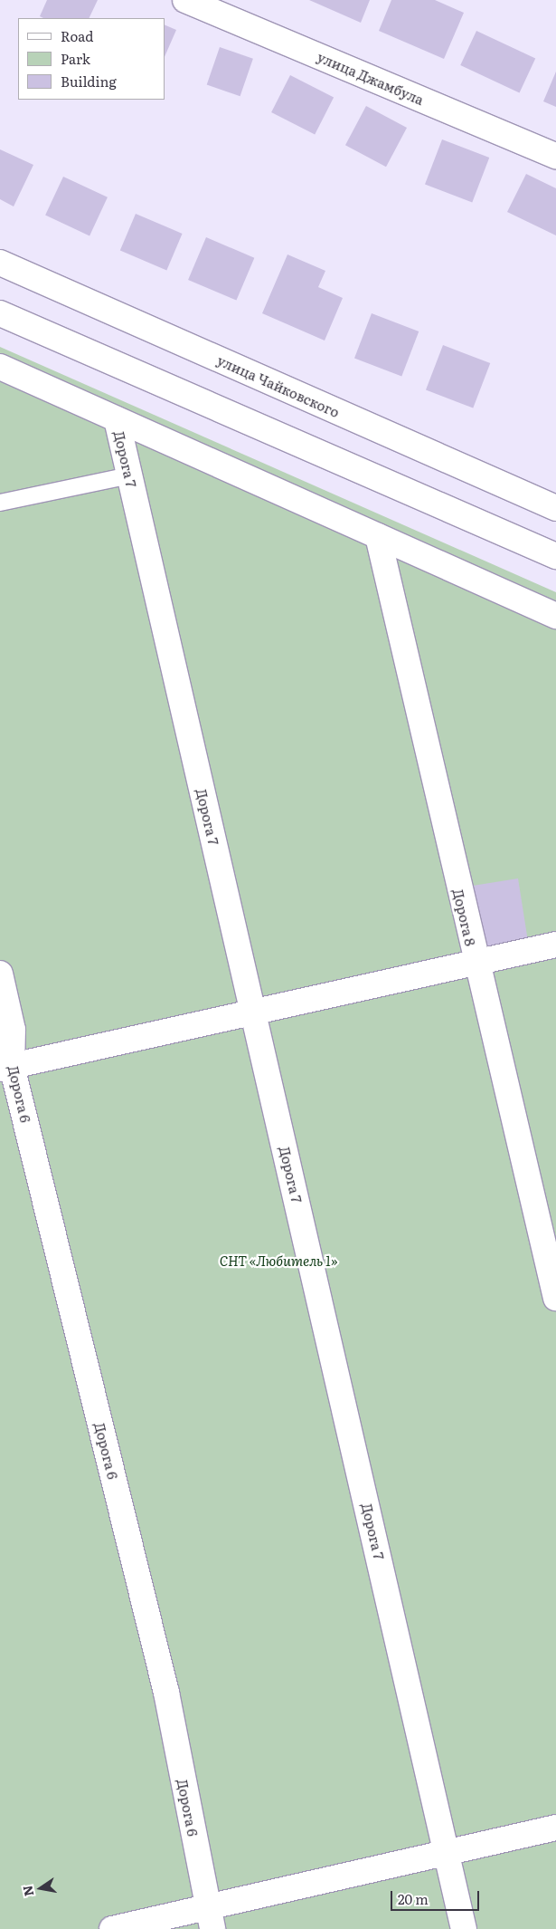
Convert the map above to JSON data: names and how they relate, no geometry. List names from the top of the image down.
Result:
{
  "streets": {
    "street": [
      "улица Джамбула",
      "улица Чайковского",
      "Дорога 7",
      "Дорога 8",
      "Дорога 6"
    ]
  },
  "parks": ["СНТ «Любитель 1»"],
  "legend": ["Road", "Park", "Building"],
  "scale_bar": "20 m",
  "north": "left"
}
